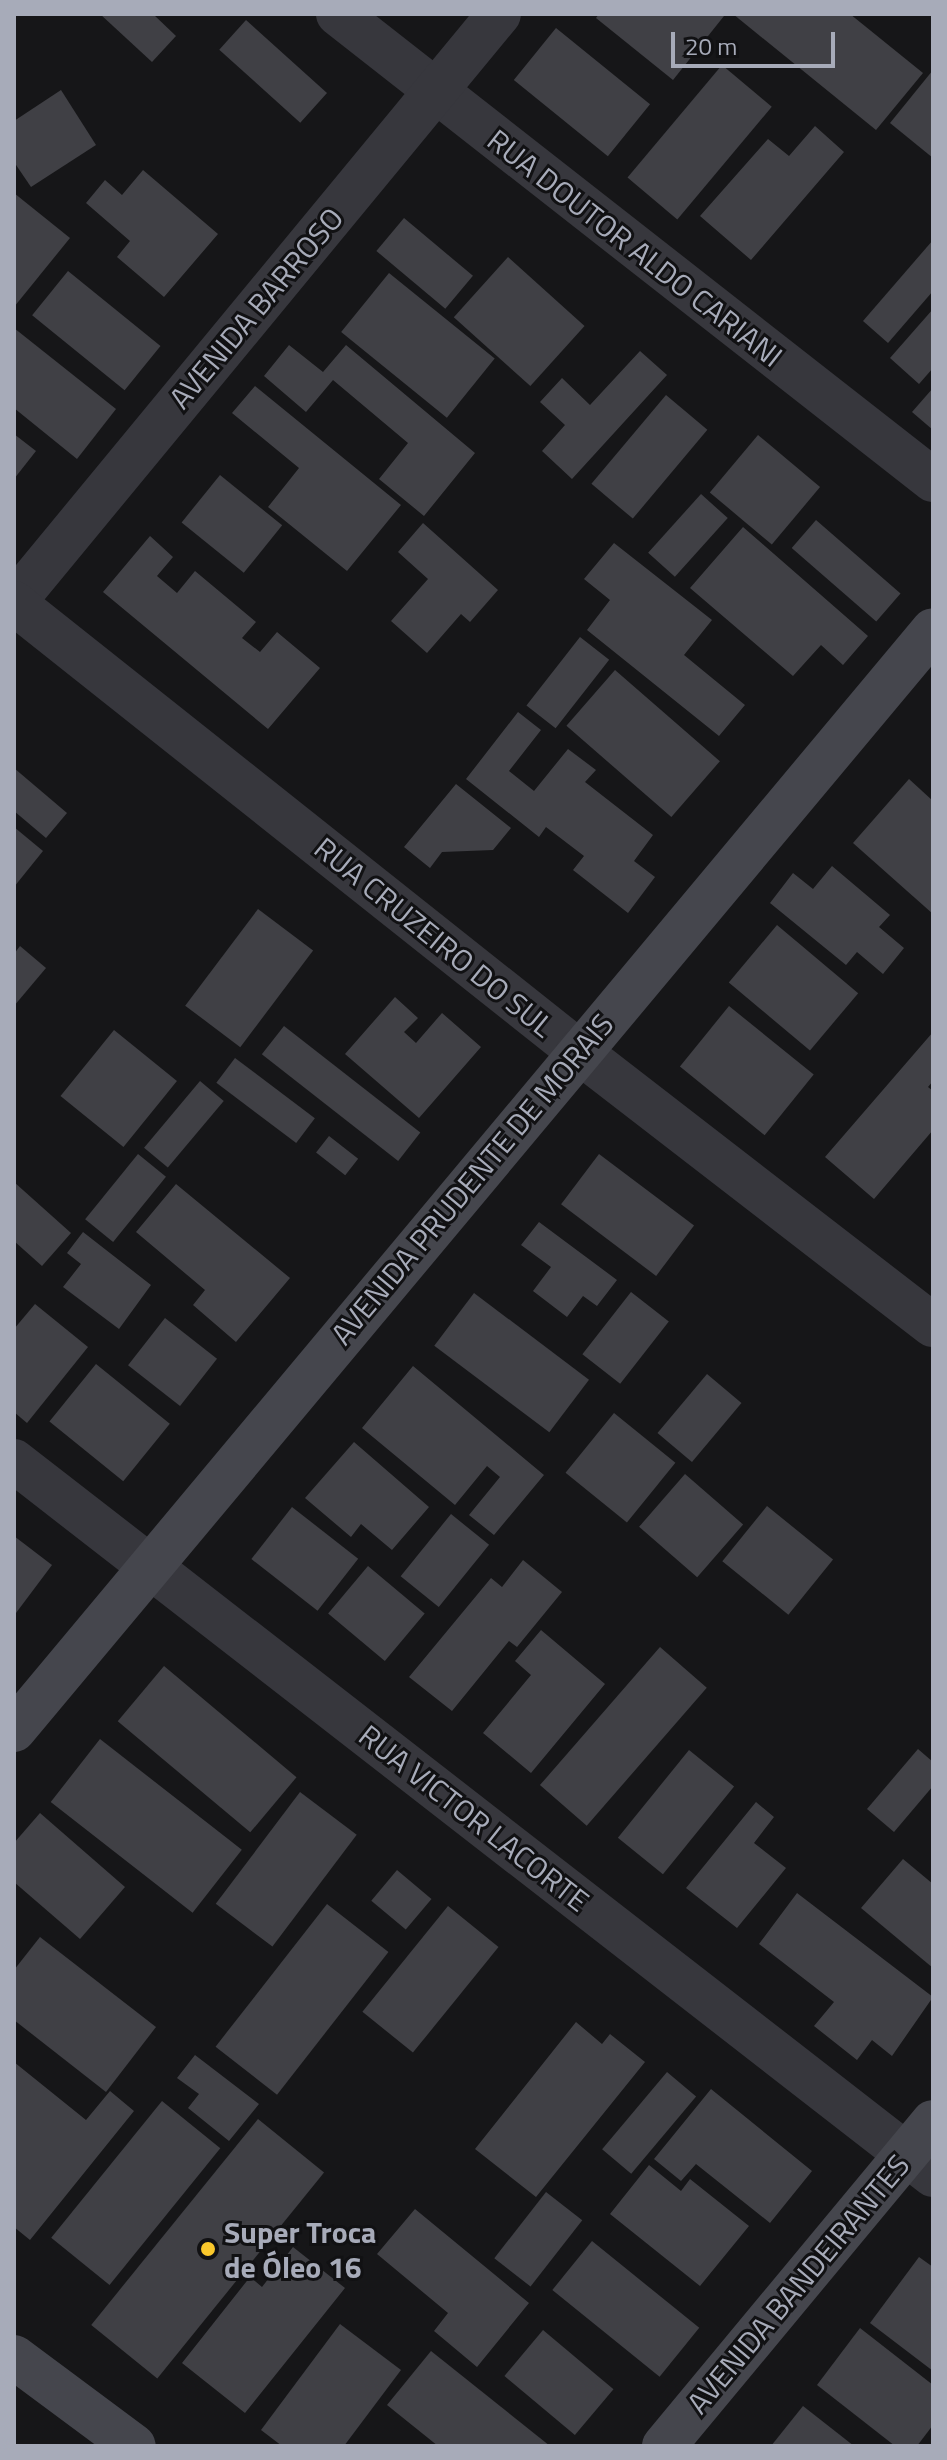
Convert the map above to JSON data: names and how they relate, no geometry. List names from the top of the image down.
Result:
{
  "streets": {
    "street": [
      "RUA DOUTOR ALDO CARIANI",
      "AVENIDA BARROSO",
      "RUA CRUZEIRO DO SUL",
      "AVENIDA PRUDENTE DE MORAIS",
      "RUA VICTOR LACORTE",
      "AVENIDA BANDEIRANTES"
    ]
  },
  "crossings": [
    ["RUA DOUTOR ALDO CARIANI", "AVENIDA BARROSO"],
    ["AVENIDA BARROSO", "RUA CRUZEIRO DO SUL"],
    ["RUA CRUZEIRO DO SUL", "AVENIDA PRUDENTE DE MORAIS"],
    ["AVENIDA PRUDENTE DE MORAIS", "RUA VICTOR LACORTE"],
    ["RUA VICTOR LACORTE", "AVENIDA BANDEIRANTES"]
  ],
  "places": ["Super Troca de Óleo 16"],
  "scale_bar": "20 m"
}
